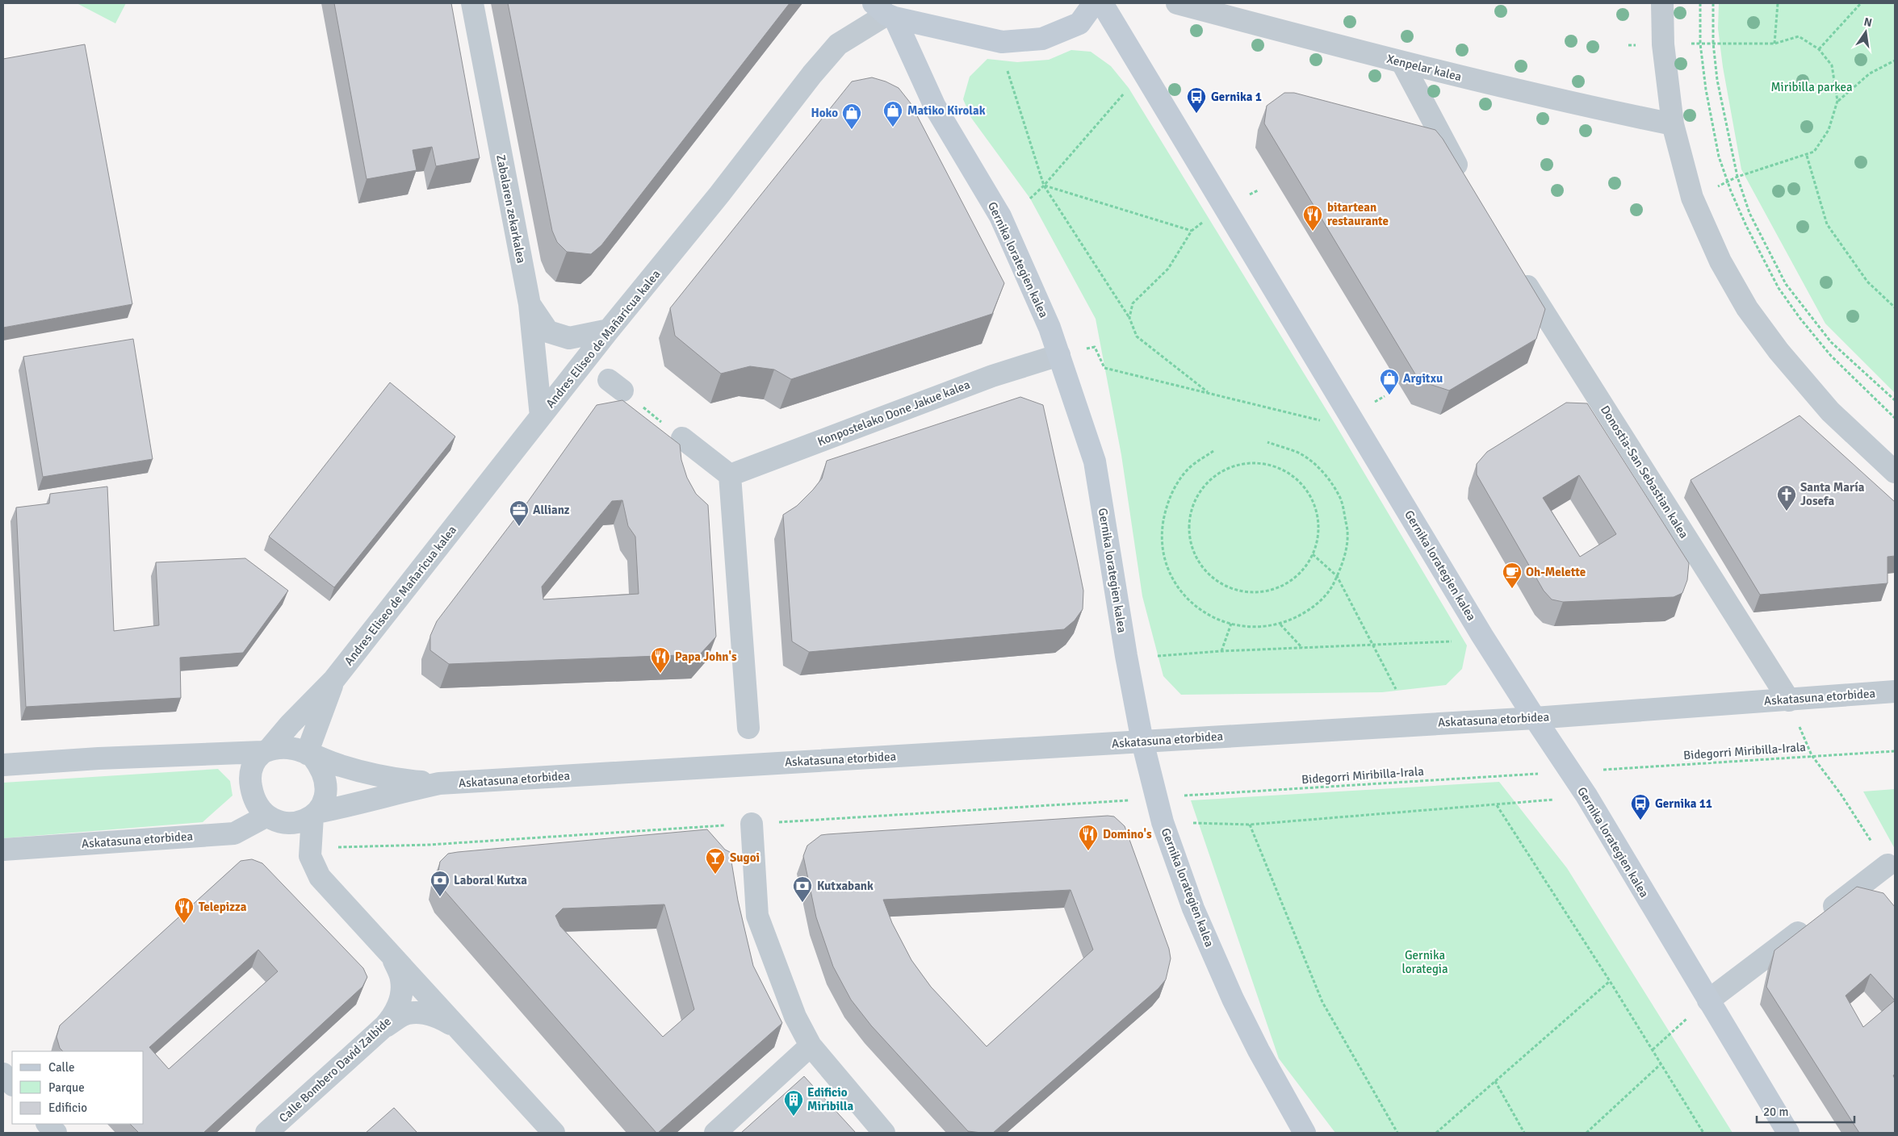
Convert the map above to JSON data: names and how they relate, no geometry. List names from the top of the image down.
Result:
{
  "streets": {
    "main road": ["Gernika lorategien kalea"],
    "street": [
      "Xenpelar kalea",
      "Zabalaren zekarkalea",
      "Andres Eliseo de Mañaricua kalea",
      "Konpostelako Done Jakue kalea",
      "Donostia-San Sebastian kalea",
      "Askatasuna etorbidea",
      "Calle Bombero David Zalbide"
    ],
    "path": ["Bidegorri Miribilla-Irala"]
  },
  "crossings": [
    ["Zabalaren zekarkalea", "Andres Eliseo de Mañaricua kalea"],
    ["Gernika lorategien kalea", "Andres Eliseo de Mañaricua kalea"],
    ["Gernika lorategien kalea", "Konpostelako Done Jakue kalea"],
    ["Gernika lorategien kalea", "Askatasuna etorbidea"],
    ["Andres Eliseo de Mañaricua kalea", "Askatasuna etorbidea"],
    ["Donostia-San Sebastian kalea", "Askatasuna etorbidea"]
  ],
  "parks": ["Miribilla parkea", "Gernika lorategia"],
  "places": {
    "bus stop": ["Gernika 1", "Gernika 11"],
    "shop": ["Matiko Kirolak", "Hoko", "Argitxu"],
    "restaurant": [
      "bitartean restaurante",
      "Papa John's",
      "Domino's",
      "Telepizza"
    ],
    "church": ["Santa María Josefa"],
    "office": ["Allianz"],
    "cafe": ["Oh-Melette"],
    "bar": ["Sugoi"],
    "bank": ["Laboral Kutxa", "Kutxabank"],
    "building": ["Edificio Miribilla"]
  },
  "legend": ["Calle", "Parque", "Edificio"],
  "scale_bar": "20 m",
  "north": "top"
}
